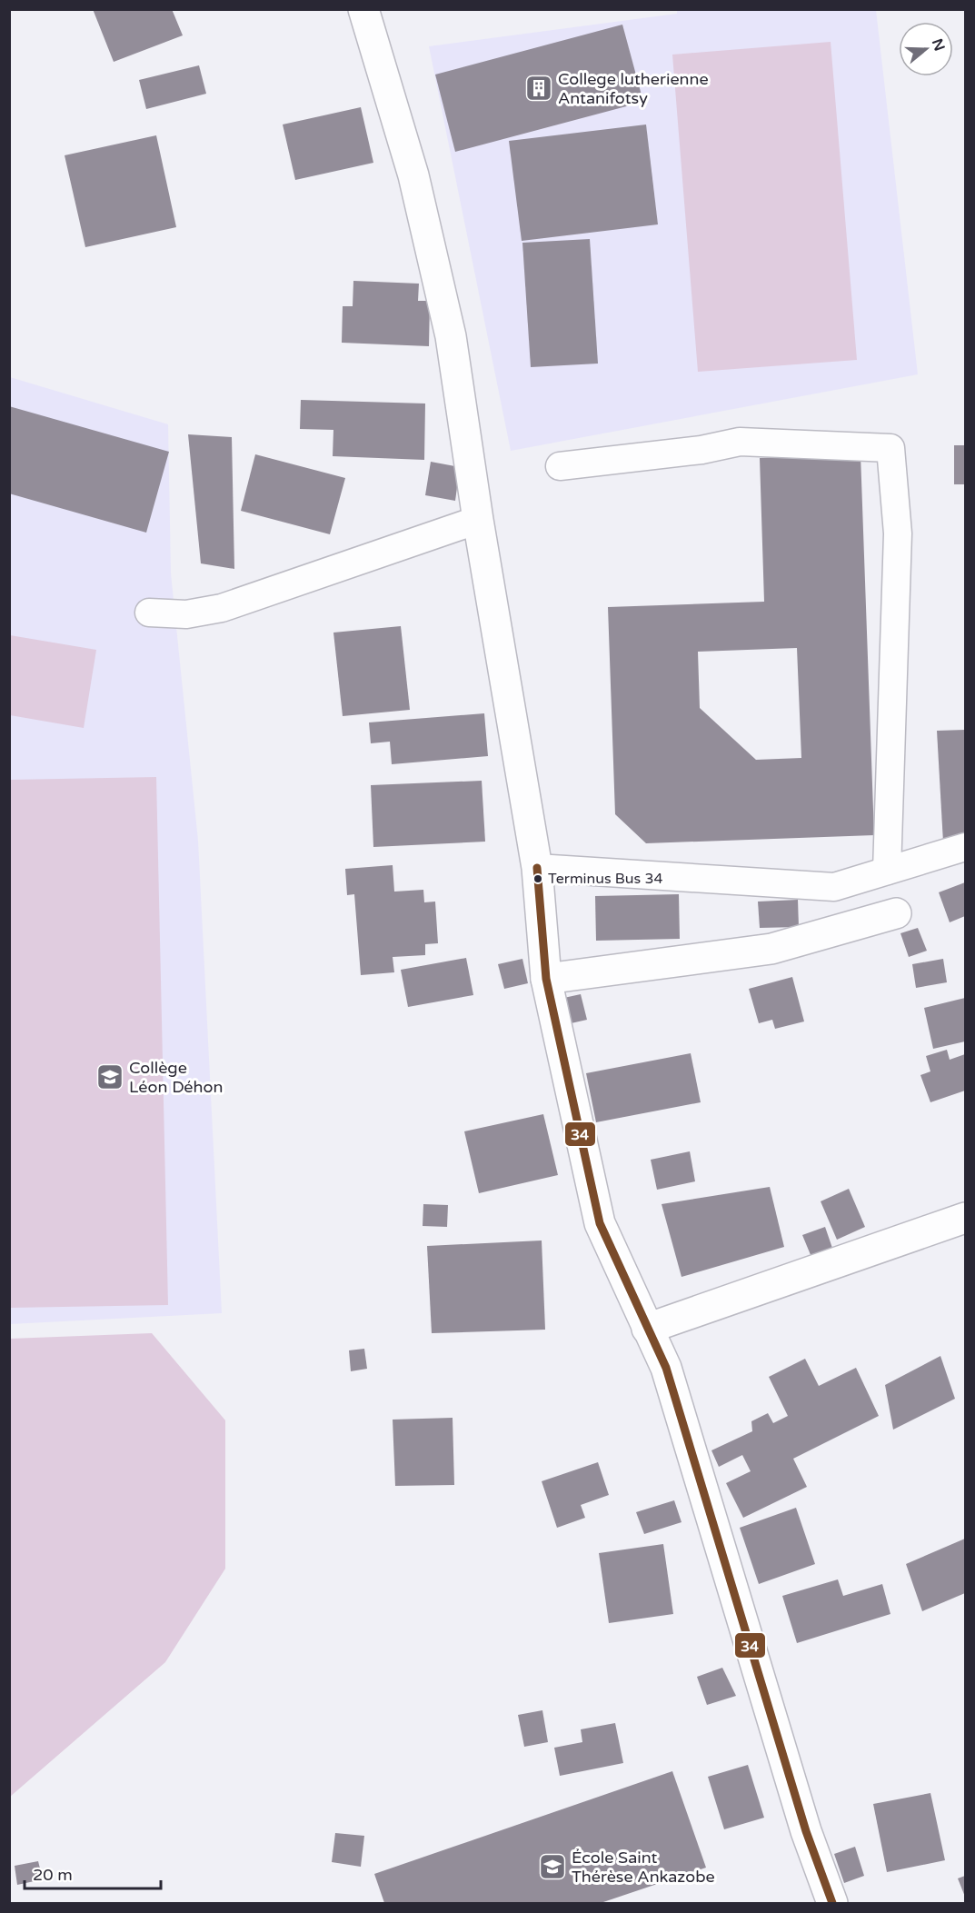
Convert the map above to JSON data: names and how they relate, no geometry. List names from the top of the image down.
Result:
{
  "places": {
    "building": ["College lutherienne Antanifotsy"],
    "other": ["Terminus Bus 34"],
    "school or university": ["Collège Léon Déhon", "École Saint Thérèse Ankazobe"]
  },
  "lines": ["transit line 34"],
  "scale_bar": "20 m",
  "north": "right"
}
